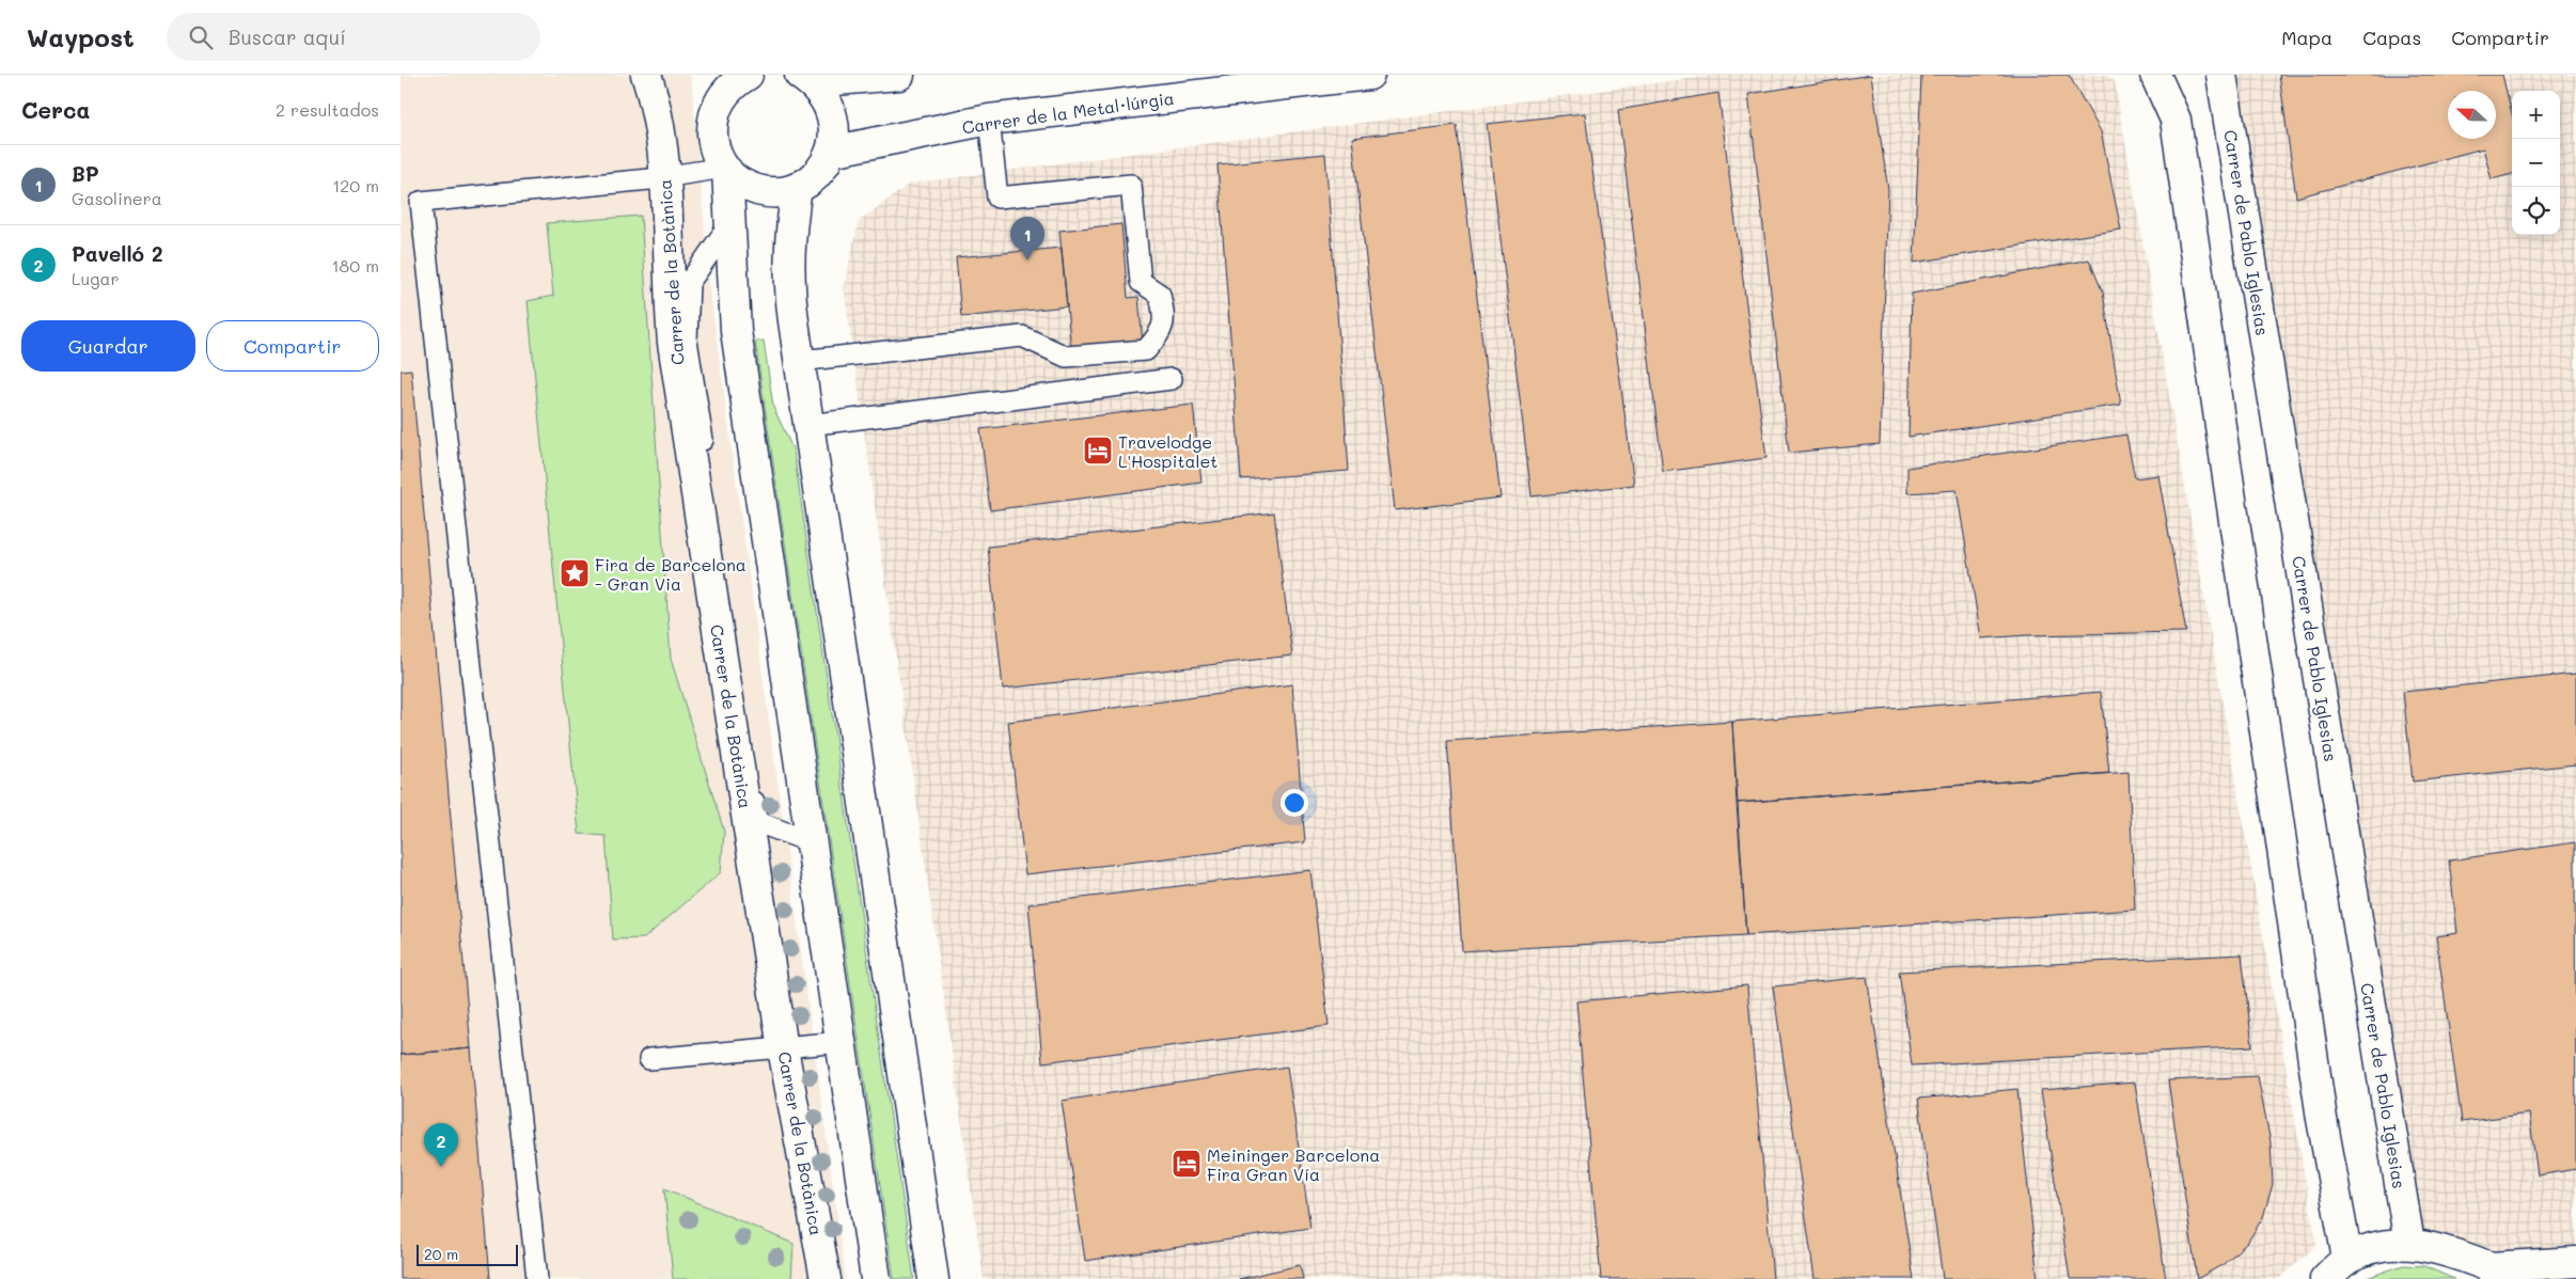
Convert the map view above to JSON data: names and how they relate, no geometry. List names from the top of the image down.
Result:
{
  "streets": {
    "street": ["Carrer de la Metal·lúrgia", "Carrer de Pablo Iglesias", "Carrer de la Botànica"]
  },
  "places": {
    "hotel": ["Travelodge L'Hospitalet", "Meininger Barcelona Fira Gran Vía"],
    "place": ["Fira de Barcelona - Gran Via"]
  },
  "scale_bar": "20 m",
  "north": "left",
  "page": {
    "header": "Waypost",
    "search": "Buscar aquí",
    "nav": ["Mapa", "Capas", "Compartir"],
    "heading": ["Cerca", "2 resultados"],
    "map_buttons": ["+", "−"],
    "list": [
      {
        "mark": "1",
        "name": "BP",
        "note": "Gasolinera",
        "value": "120 m"
      },
      {
        "mark": "2",
        "name": "Pavelló 2",
        "note": "Lugar",
        "value": "180 m"
      }
    ],
    "pins": ["1", "2"],
    "buttons": ["Guardar", "Compartir"],
    "scale": "20 m"
  }
}
